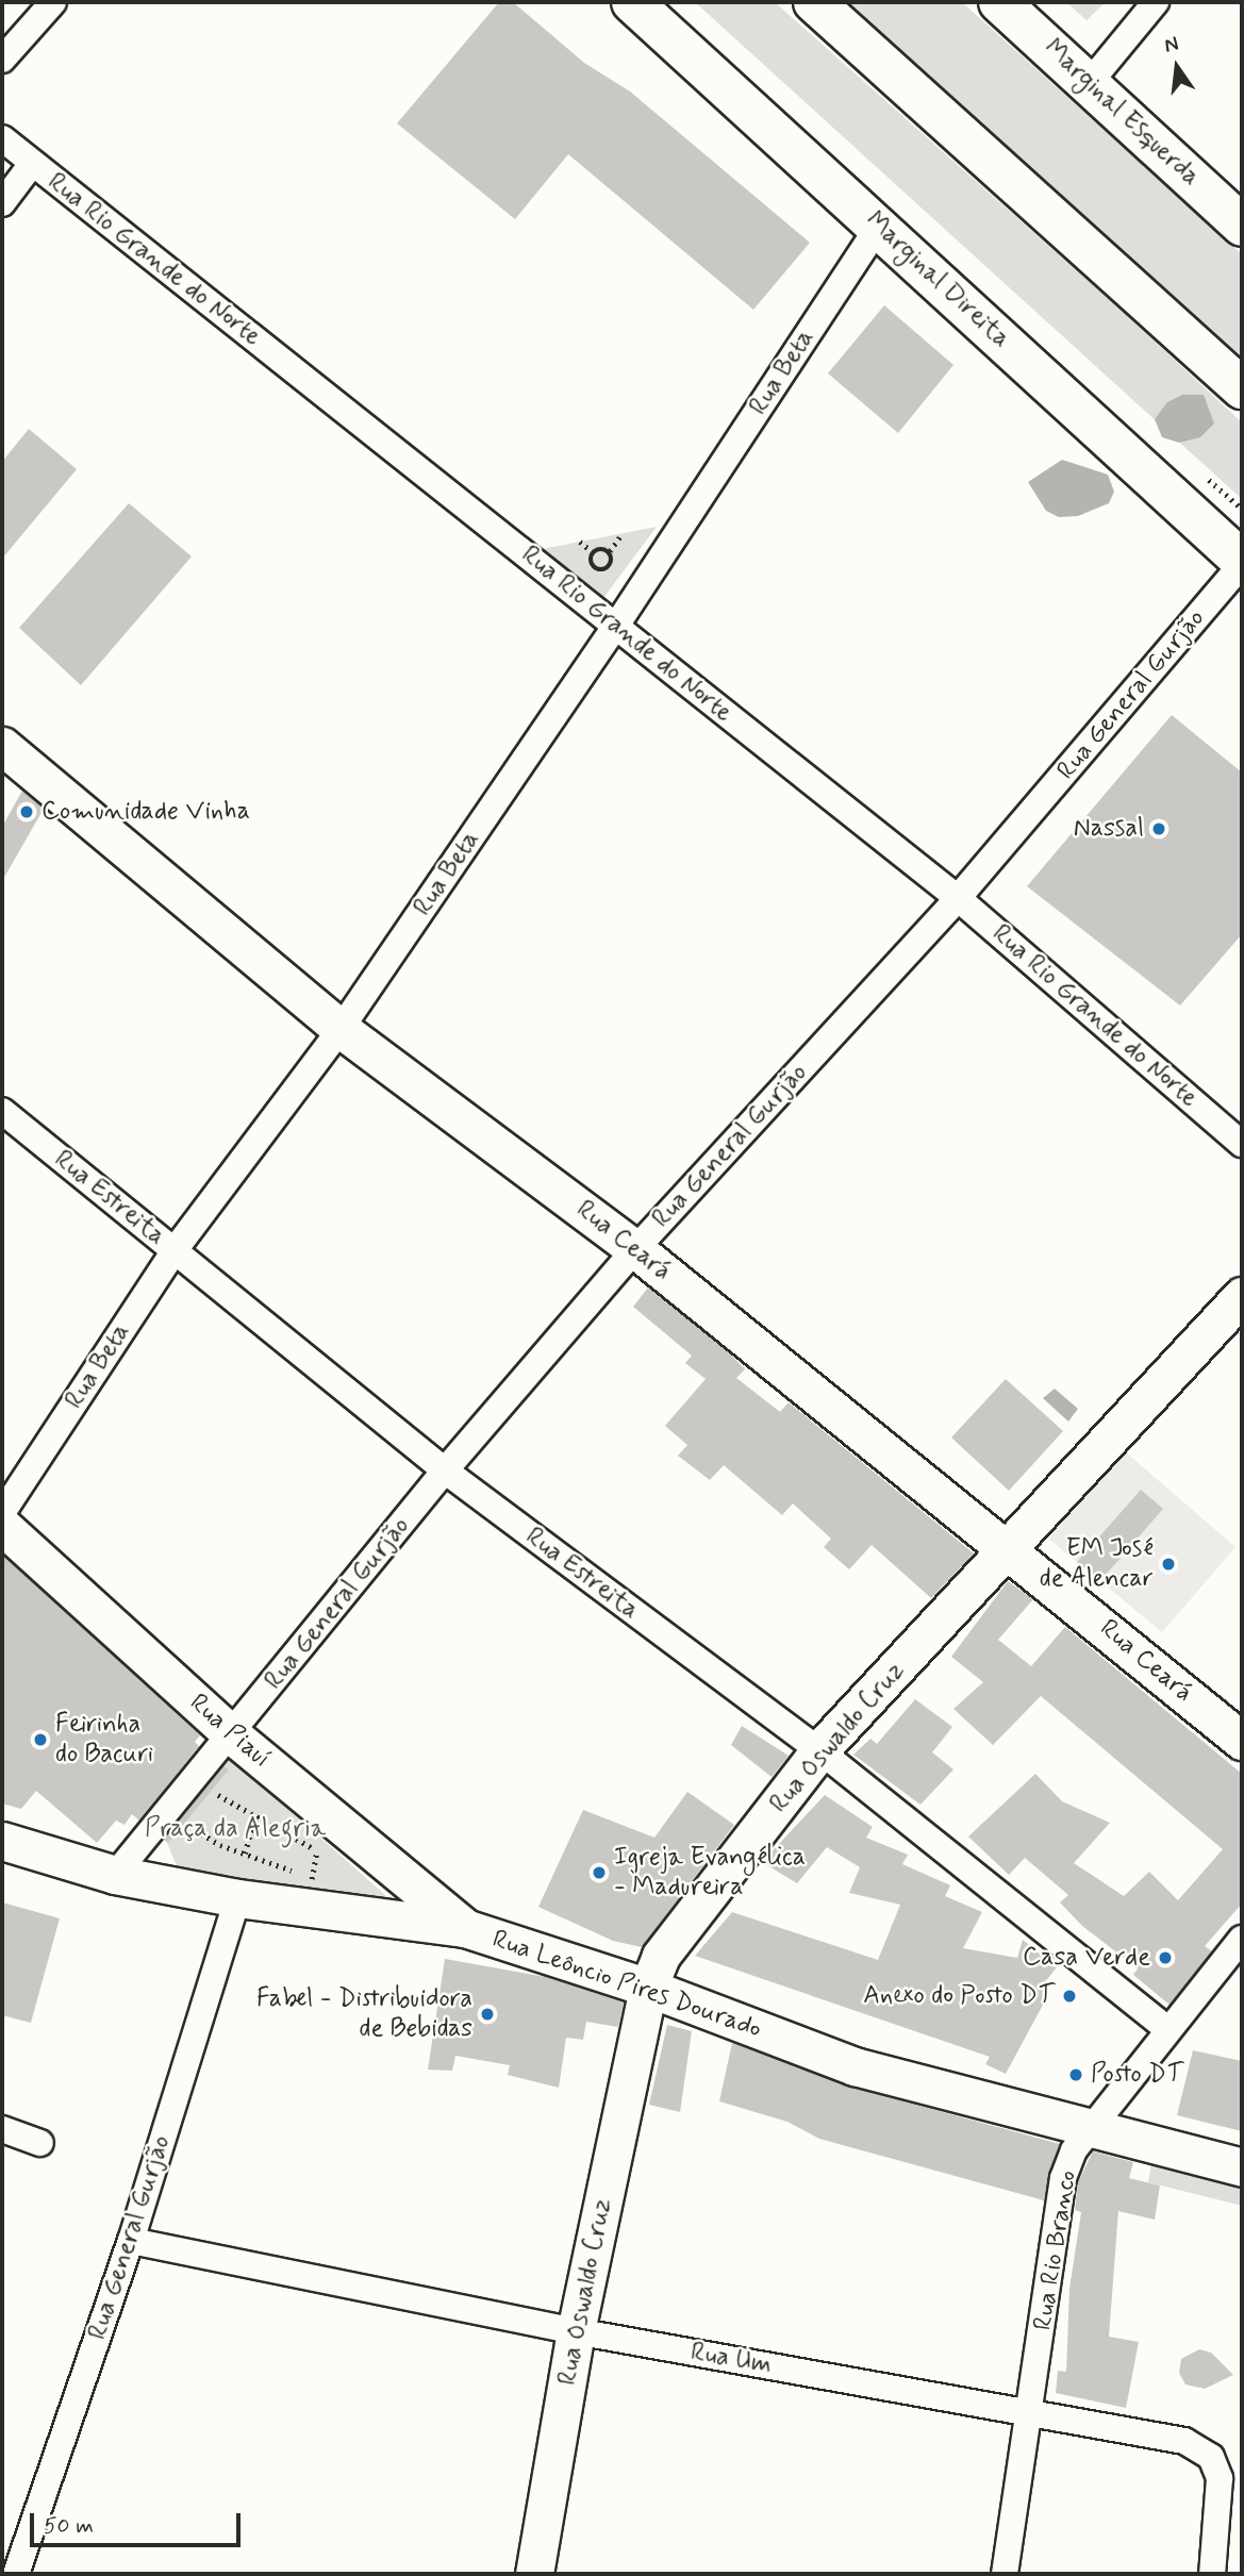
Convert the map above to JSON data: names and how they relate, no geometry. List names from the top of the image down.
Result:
{
  "streets": {
    "main road": ["Marginal Esquerda", "Marginal Direita"],
    "street": [
      "Rua Rio Grande do Norte",
      "Rua Beta",
      "Rua General Gurjão",
      "Rua Estreita",
      "Rua Ceará",
      "Rua Piauí",
      "Rua Oswaldo Cruz",
      "Rua Leôncio Pires Dourado",
      "Rua Rio Branco",
      "Rua Um"
    ]
  },
  "crossings": [
    ["Rua Rio Grande do Norte", "Rua Beta"],
    ["Rua Rio Grande do Norte", "Rua General Gurjão"],
    ["Marginal Direita", "Rua Beta"],
    ["Marginal Direita", "Rua General Gurjão"],
    ["Rua Beta", "Rua Estreita"],
    ["Rua Beta", "Rua Ceará"],
    ["Rua General Gurjão", "Rua Estreita"],
    ["Rua General Gurjão", "Rua Ceará"],
    ["Rua General Gurjão", "Rua Piauí"],
    ["Rua General Gurjão", "Rua Leôncio Pires Dourado"],
    ["Rua General Gurjão", "Rua Um"],
    ["Rua Estreita", "Rua Oswaldo Cruz"],
    ["Rua Estreita", "Rua Rio Branco"],
    ["Rua Ceará", "Rua Oswaldo Cruz"],
    ["Rua Piauí", "Rua Leôncio Pires Dourado"],
    ["Rua Oswaldo Cruz", "Rua Leôncio Pires Dourado"],
    ["Rua Oswaldo Cruz", "Rua Um"],
    ["Rua Leôncio Pires Dourado", "Rua Rio Branco"],
    ["Rua Rio Branco", "Rua Um"]
  ],
  "parks": ["Praça da Alegria"],
  "places": [
    "Comunidade Vinha",
    "Nassal",
    "EM José de Alencar",
    "Feirinha do Bacuri",
    "Igreja Evangélica - Madureira",
    "Casa Verde",
    "Anexo do Posto DT",
    "Fabel - Distribuidora de Bebidas",
    "Posto DT"
  ],
  "scale_bar": "50 m",
  "north": "top"
}
